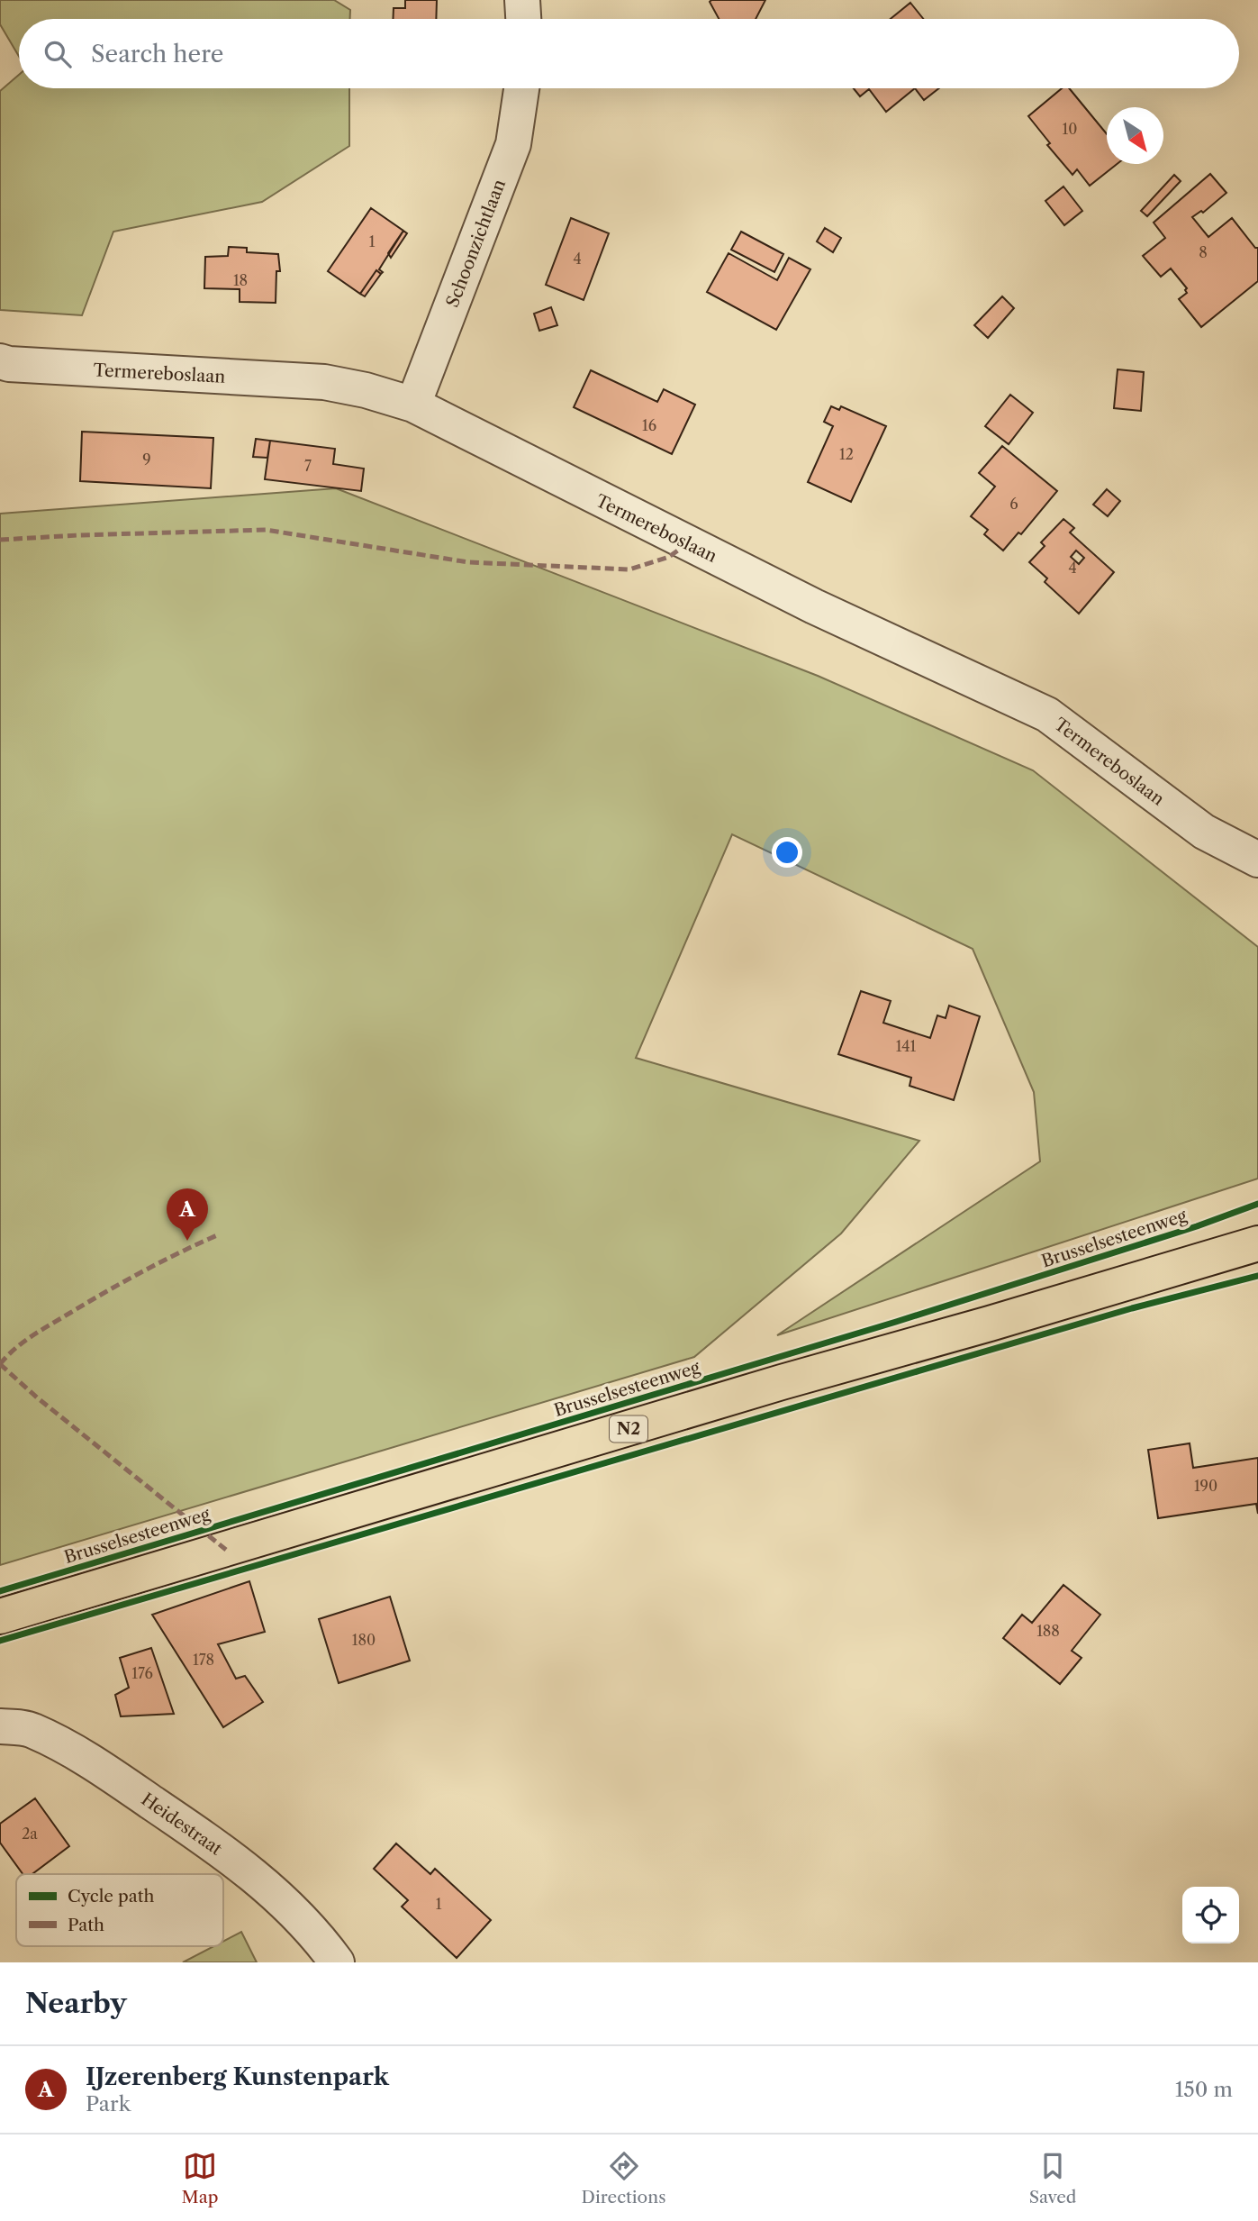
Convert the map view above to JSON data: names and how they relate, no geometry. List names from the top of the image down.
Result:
{
  "streets": {
    "main road": ["N2"],
    "street": ["Schoonzichtlaan", "Termereboslaan", "Heidestraat"],
    "cycle path": ["Brusselsesteenweg"]
  },
  "crossings": [
    ["Schoonzichtlaan", "Termereboslaan"]
  ],
  "house_numbers": [
    "10",
    "1",
    "8",
    "4",
    "18",
    "16",
    "12",
    "9",
    "7",
    "6",
    "4",
    "141",
    "190",
    "188",
    "180",
    "178",
    "176",
    "2a",
    "1"
  ],
  "legend": ["Cycle path", "Path"],
  "north": "bottom right",
  "page": {
    "search": "Search here",
    "pins": "A",
    "heading": "Nearby",
    "list": [
      {
        "mark": "A",
        "name": "IJzerenberg Kunstenpark",
        "note": "Park",
        "value": "150 m"
      }
    ],
    "nav": ["Map", "Directions", "Saved"]
  }
}
